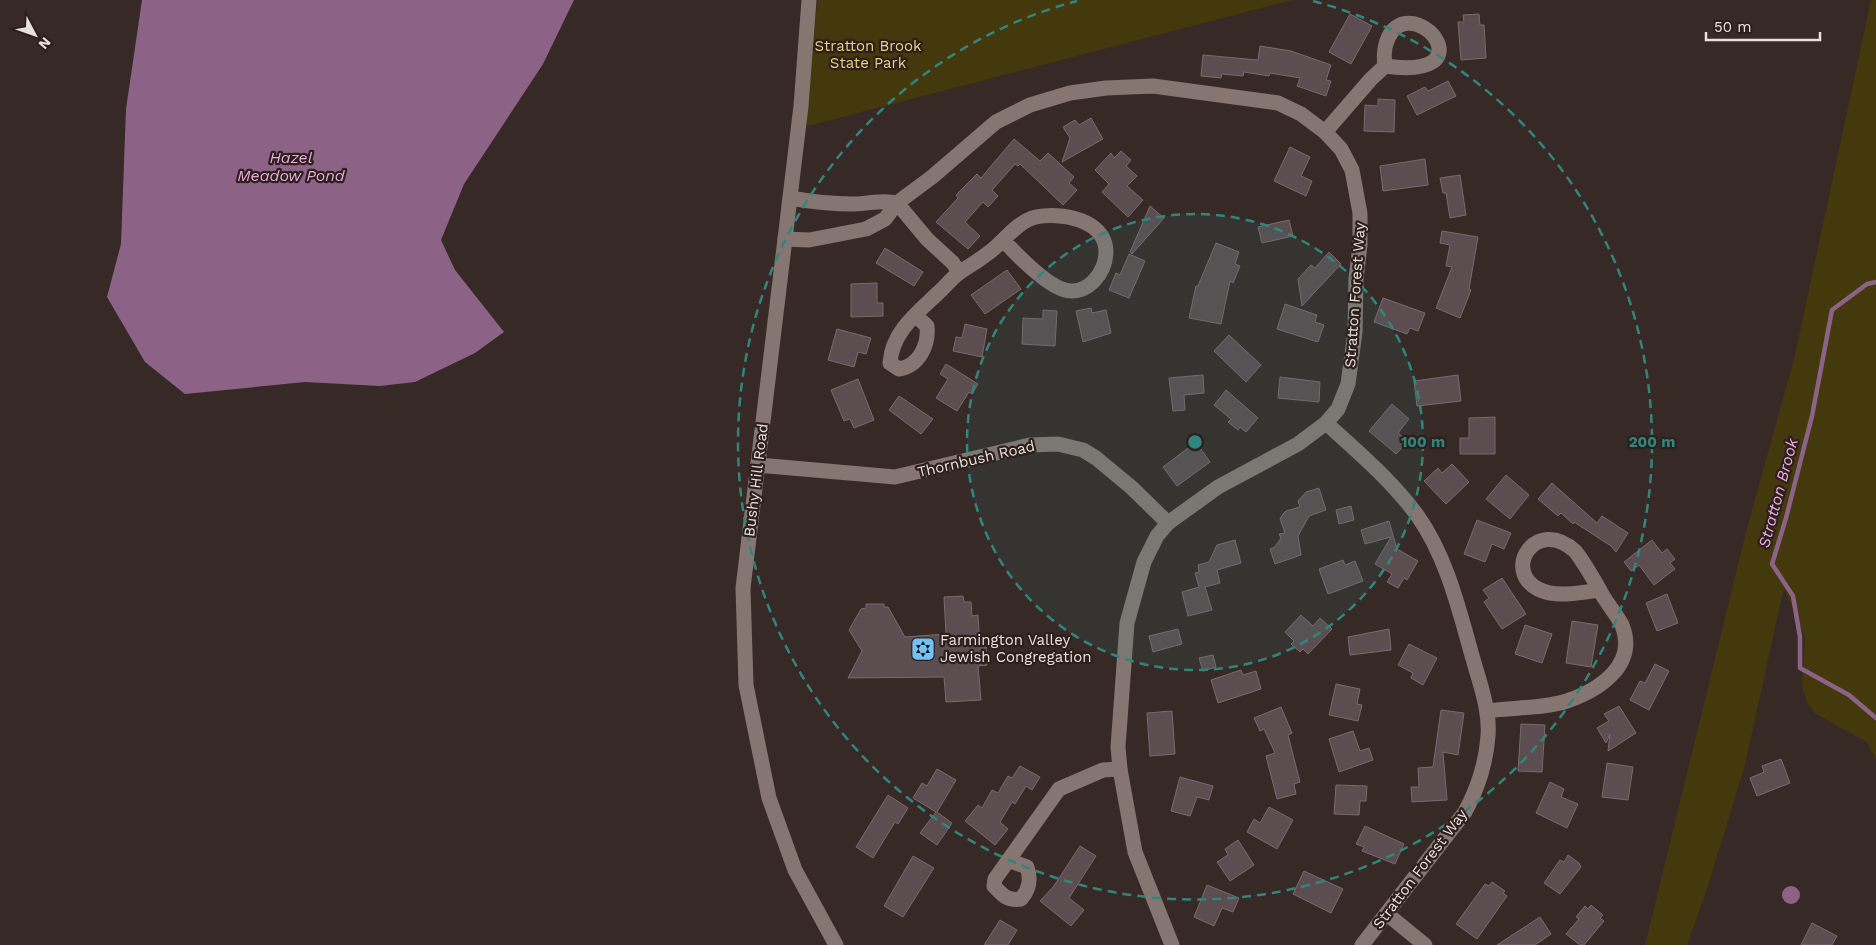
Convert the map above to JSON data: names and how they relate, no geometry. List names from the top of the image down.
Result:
{
  "streets": {
    "street": ["Stratton Forest Way", "Thornbush Road", "Bushy Hill Road"]
  },
  "crossings": [
    ["Stratton Forest Way", "Thornbush Road"],
    ["Stratton Forest Way", "Bushy Hill Road"],
    ["Thornbush Road", "Bushy Hill Road"]
  ],
  "water": ["Hazel Meadow Pond", "Stratton Brook"],
  "parks": ["Stratton Brook State Park"],
  "places": {
    "synagogue": ["Farmington Valley Jewish Congregation"]
  },
  "scale_bar": "50 m",
  "north": "bottom right",
  "rings": ["100 m", "200 m"]
}
